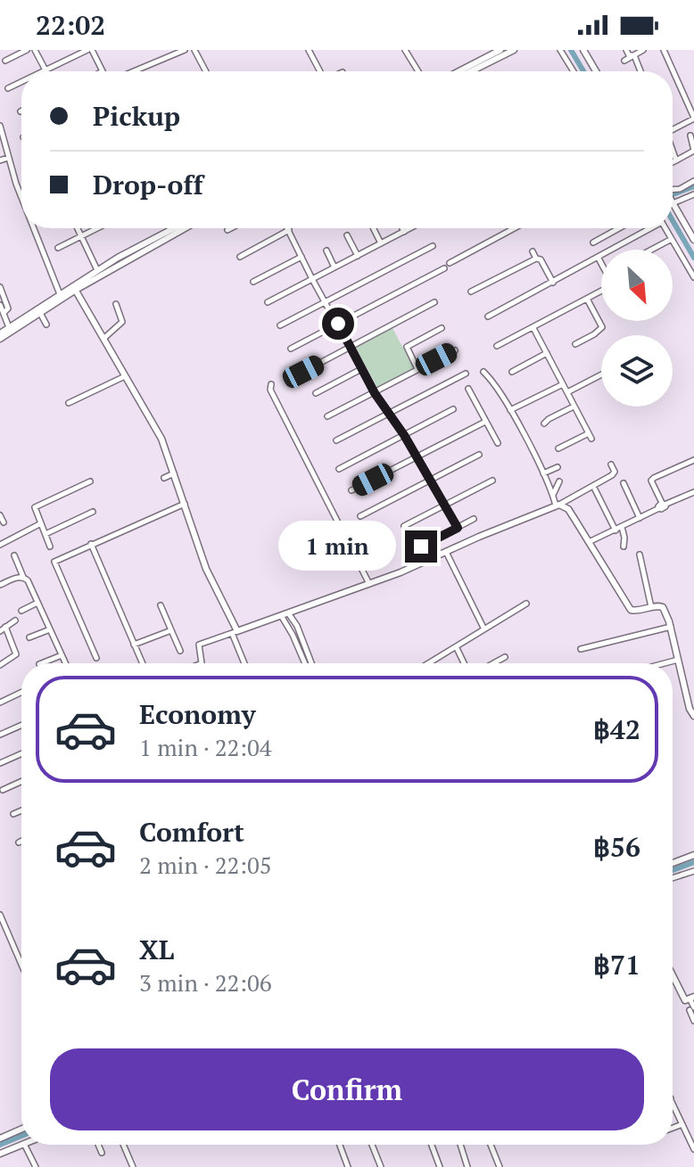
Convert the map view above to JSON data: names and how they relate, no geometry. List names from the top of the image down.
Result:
{
  "north": "bottom right",
  "page": {
    "status": "22:02",
    "banner": ["Pickup", "Drop-off"],
    "bubble": "1 min",
    "list": [
      {
        "name": "Economy",
        "note": "1 min · 22:04",
        "value": "฿42"
      },
      {
        "name": "Comfort",
        "note": "2 min · 22:05",
        "value": "฿56"
      },
      {
        "name": "XL",
        "note": "3 min · 22:06",
        "value": "฿71"
      }
    ],
    "buttons": "Confirm"
  }
}
